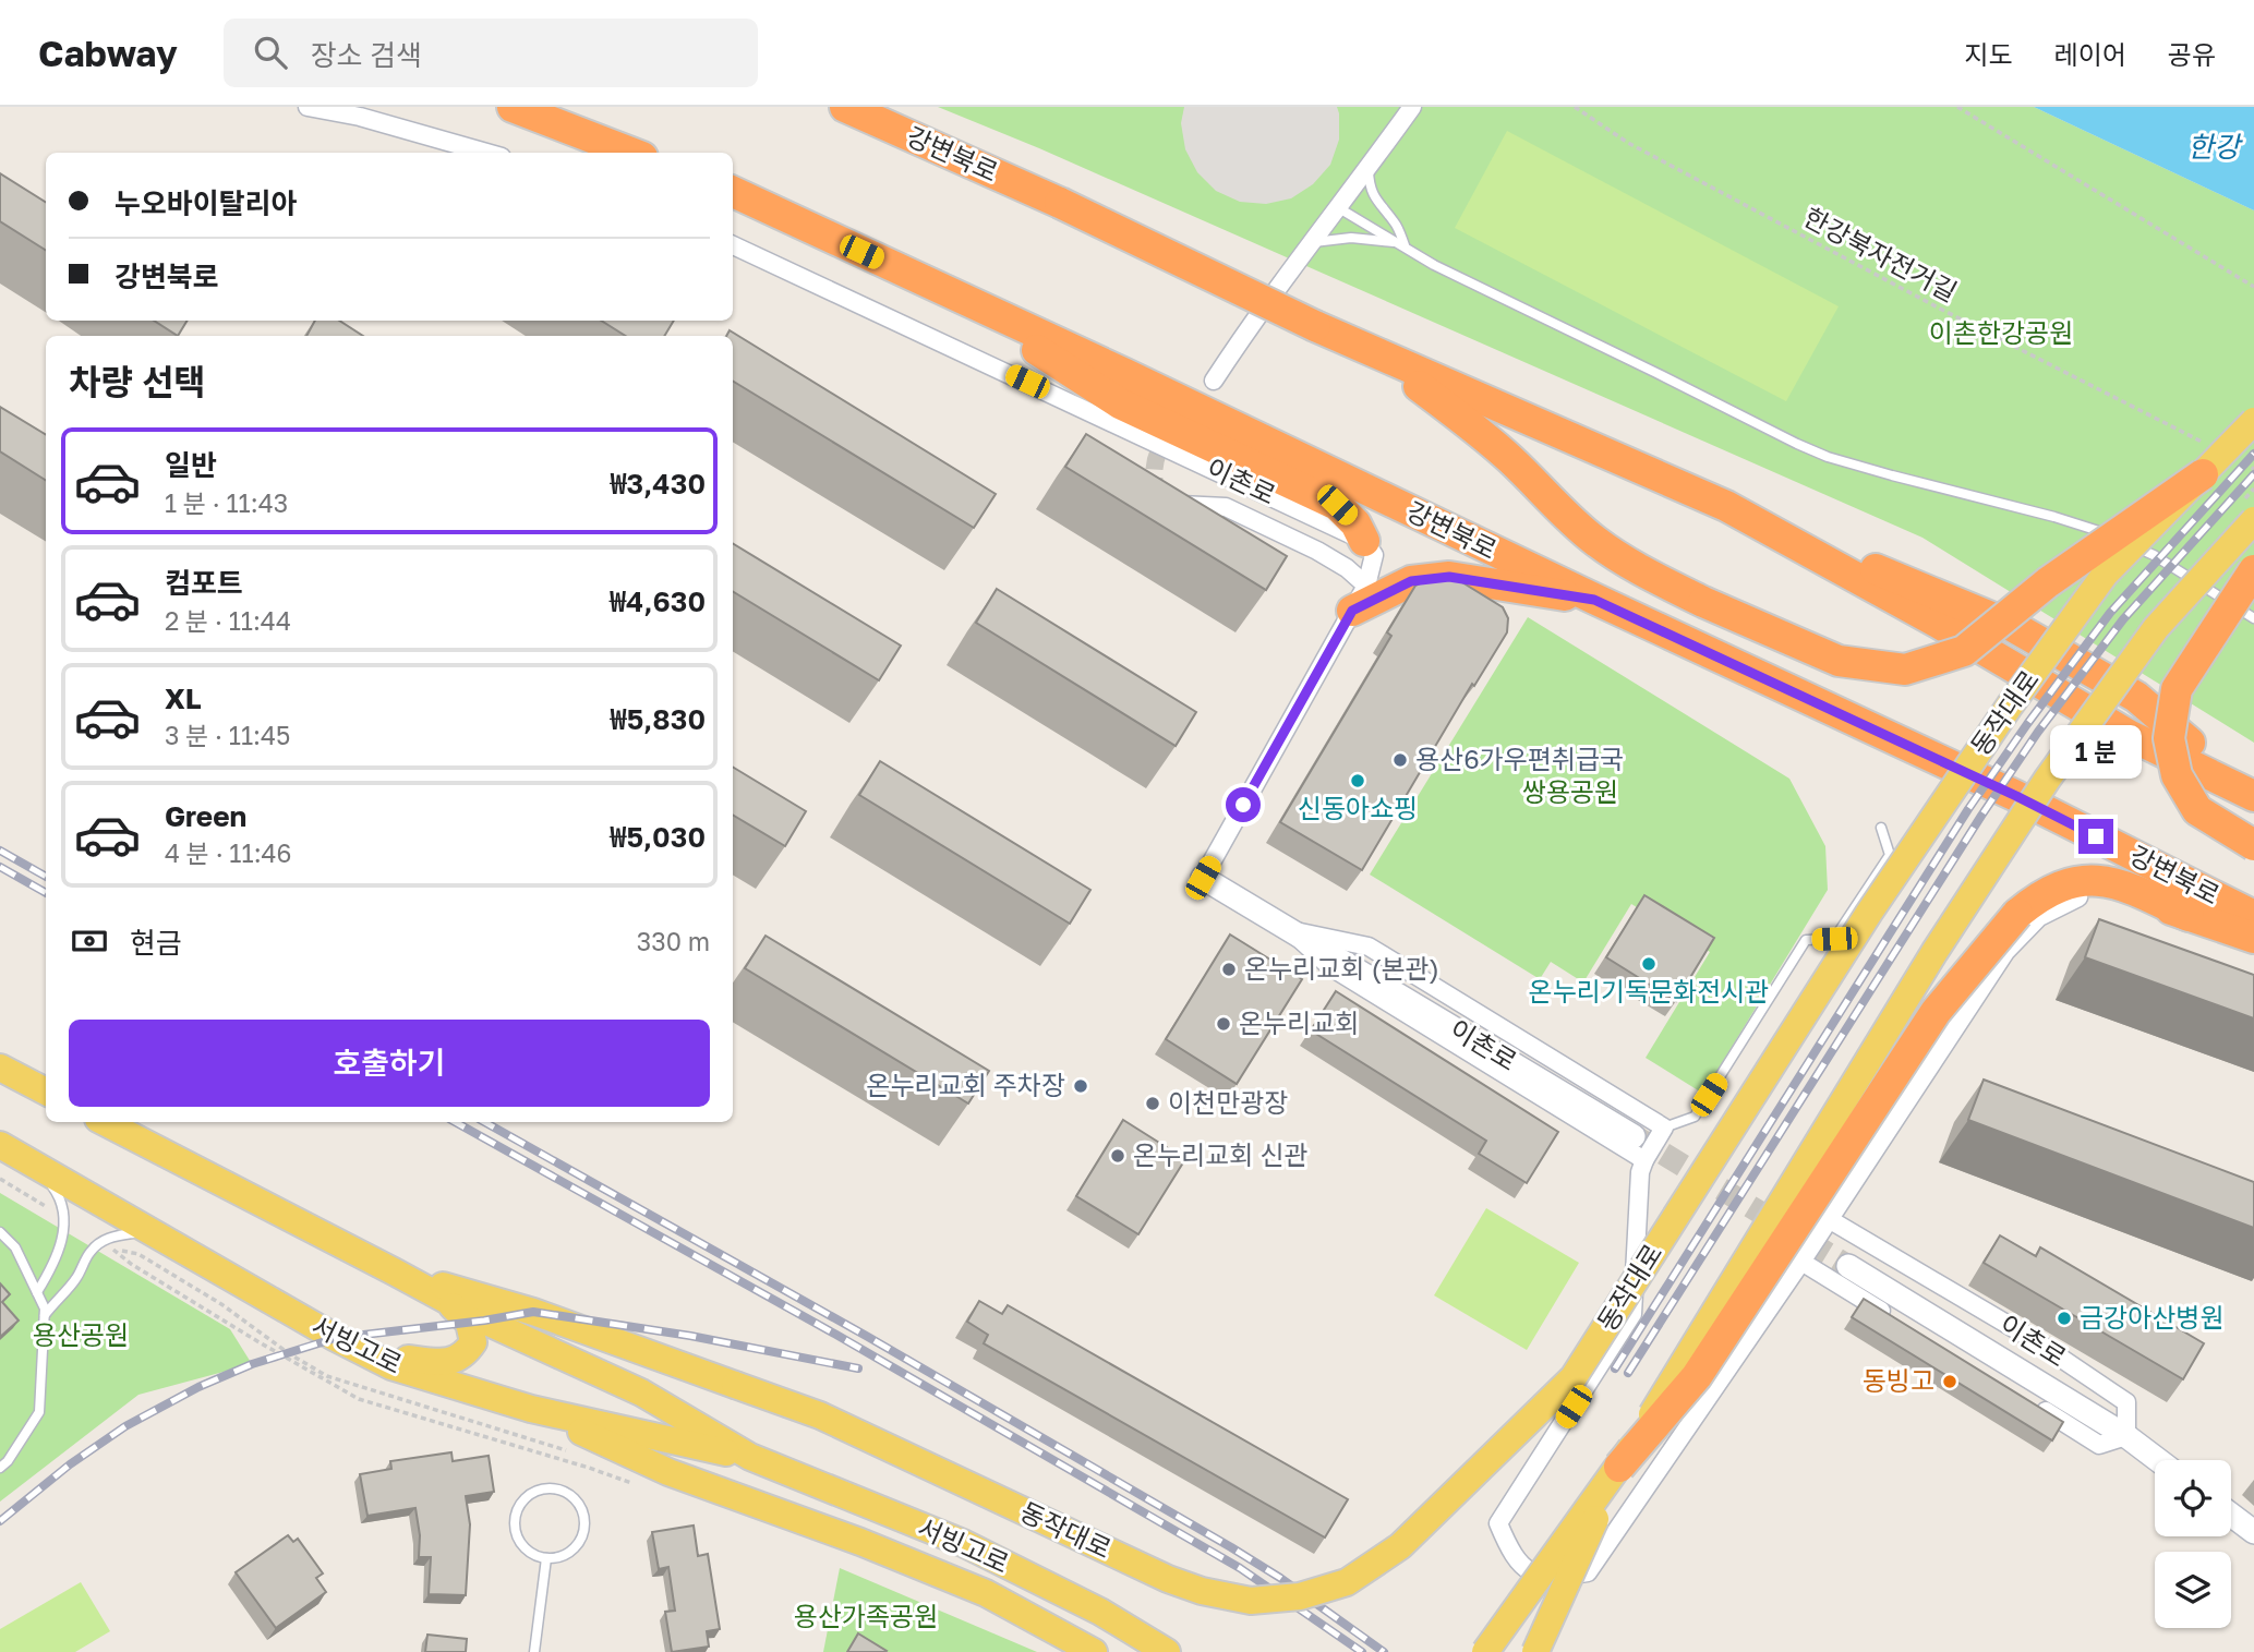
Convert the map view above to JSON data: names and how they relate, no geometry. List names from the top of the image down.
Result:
{
  "streets": {
    "highway": ["강변북로"],
    "main road": ["동작대로", "서빙고로"],
    "street": ["이촌로"],
    "path": ["한강북자전거길"]
  },
  "crossings": [
    ["한강북자전거길", "동작대로"],
    ["동작대로", "서빙고로"]
  ],
  "water": ["한강"],
  "parks": [
    "이촌한강공원",
    "쌍용공원",
    "용산공원",
    "용산가족공원"
  ],
  "places": [
    "용산6가우편취급국",
    "신동아쇼핑",
    "온누리기독문화전시관",
    "온누리교회 (본관)",
    "온누리교회",
    "온누리교회 주차장",
    "이천만광장",
    "온누리교회 신관",
    "금강아산병원",
    "동빙고"
  ],
  "page": {
    "header": "Cabway",
    "search": "장소 검색",
    "nav": ["지도", "레이어", "공유"],
    "banner": ["누오바이탈리아", "강변북로"],
    "heading": "차량 선택",
    "list": [
      {
        "name": "일반",
        "note": "1 분 · 11:43",
        "value": "₩3,430"
      },
      {
        "name": "컴포트",
        "note": "2 분 · 11:44",
        "value": "₩4,630"
      },
      {
        "name": "XL",
        "note": "3 분 · 11:45",
        "value": "₩5,830"
      },
      {
        "name": "Green",
        "note": "4 분 · 11:46",
        "value": "₩5,030"
      }
    ],
    "bubble": "1 분",
    "pay": ["현금", "330 m"],
    "buttons": "호출하기"
  }
}
